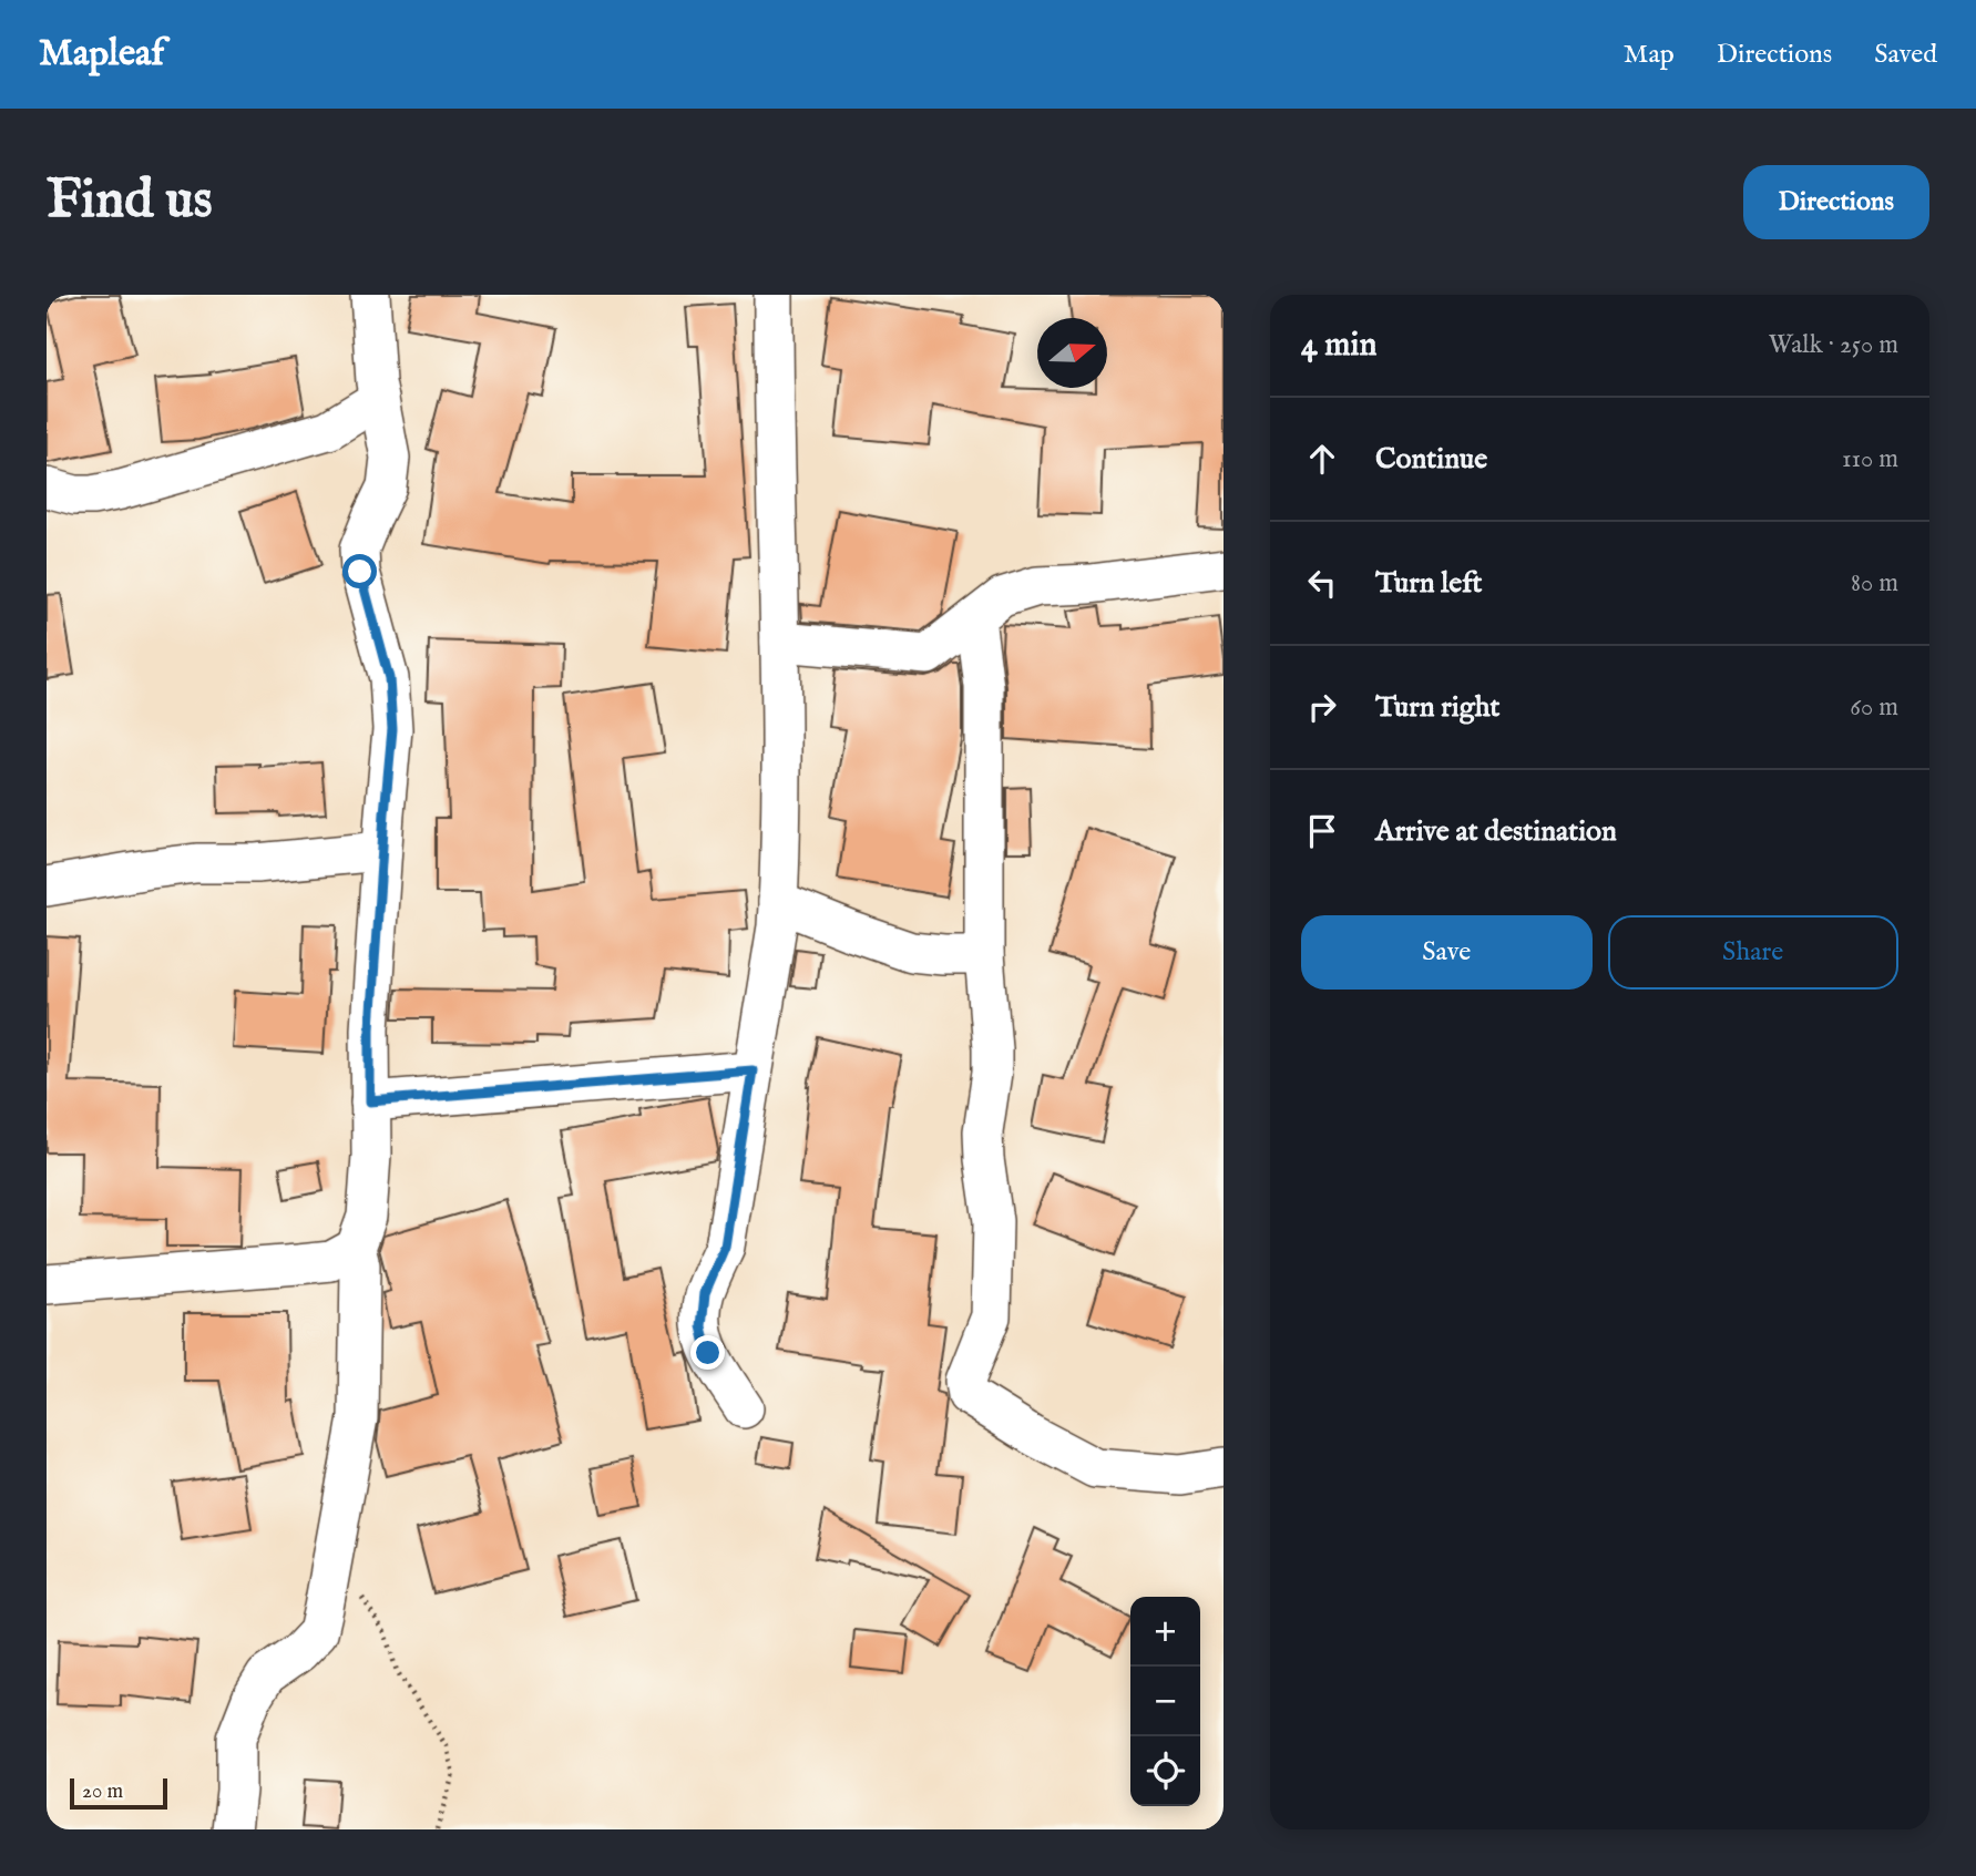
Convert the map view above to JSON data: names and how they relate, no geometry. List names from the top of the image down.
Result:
{
  "scale_bar": "20 m",
  "north": "right",
  "page": {
    "header": "Mapleaf",
    "nav": ["Map", "Directions", "Saved"],
    "buttons": [
      "Directions",
      ["Save", "Share"]
    ],
    "title": "Find us",
    "heading": ["4 min", "Walk · 250 m"],
    "list": [
      ["Continue", "110 m"],
      ["Turn left", "80 m"],
      ["Turn right", "60 m"],
      "Arrive at destination"
    ],
    "map_buttons": ["+", "−"],
    "scale": "20 m"
  }
}
